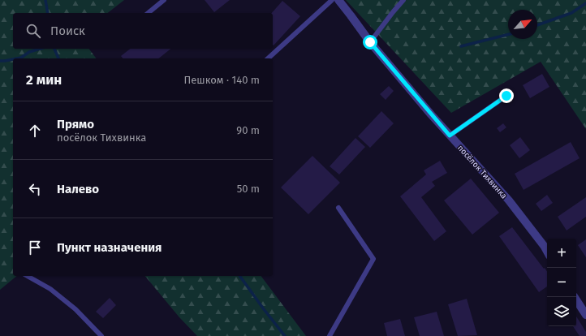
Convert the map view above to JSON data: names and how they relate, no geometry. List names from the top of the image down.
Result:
{
  "streets": {
    "street": ["посёлок Тихвинка"]
  },
  "north": "top right",
  "page": {
    "search": "Поиск",
    "heading": ["2 мин", "Пешком · 140 m"],
    "list": [
      ["Прямо", "посёлок Тихвинка", "90 m"],
      ["Налево", "50 m"],
      "Пункт назначения"
    ],
    "map_buttons": ["+", "−"]
  }
}
